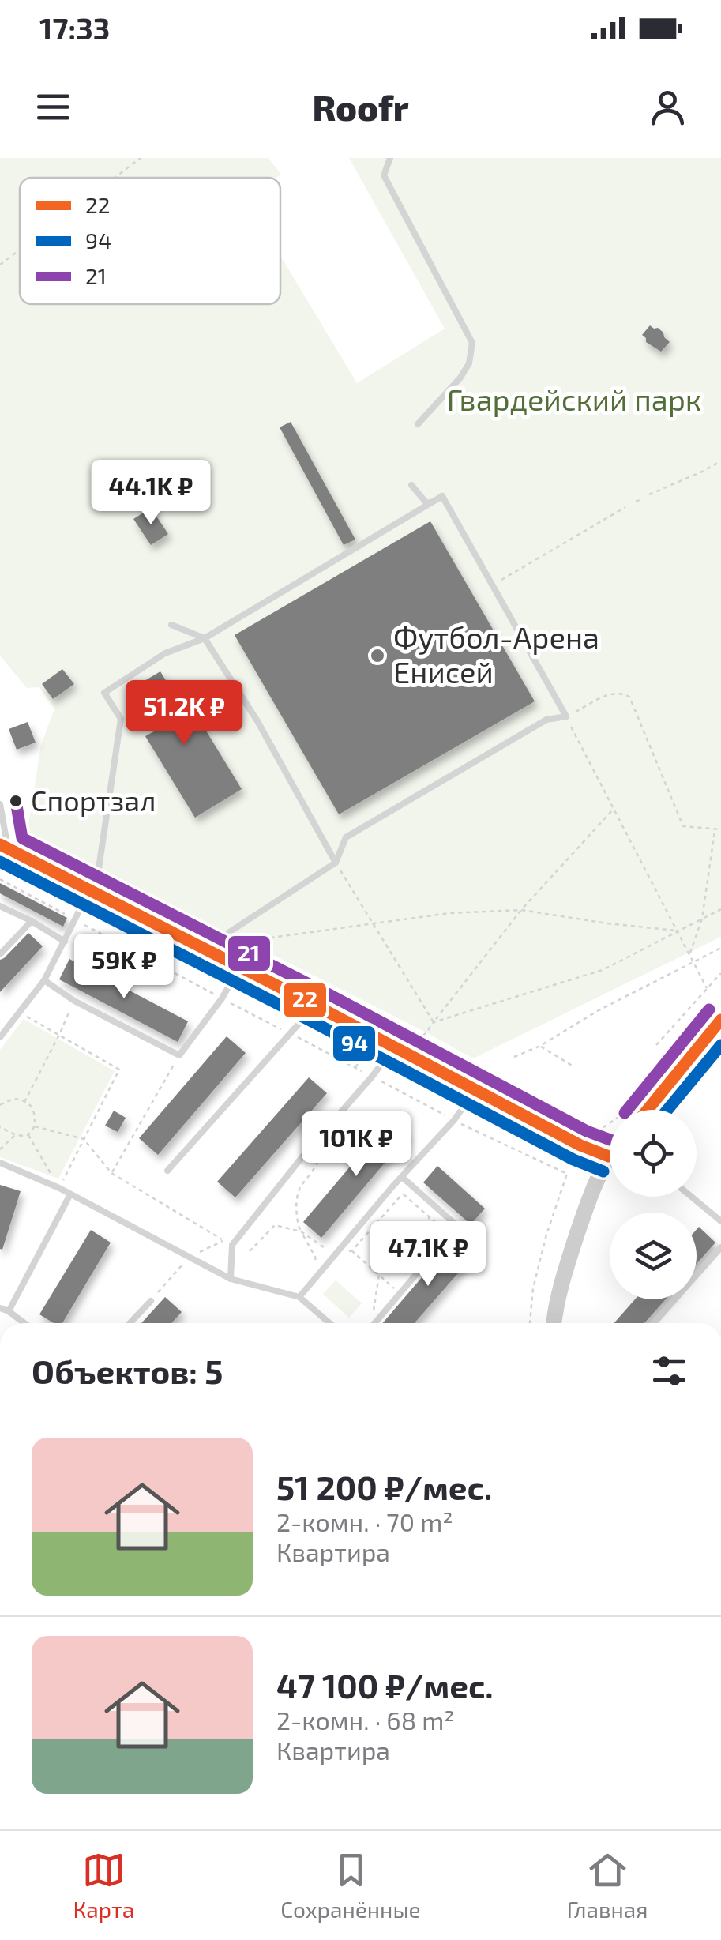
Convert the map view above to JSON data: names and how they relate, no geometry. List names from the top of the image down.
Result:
{
  "parks": ["Гвардейский парк"],
  "places": ["Футбол-Арена Енисей", "Спортзал"],
  "lines": ["transit line 21", "transit line 22", "transit line 94"],
  "legend": ["22", "94", "21"],
  "page": {
    "status": "17:33",
    "header": "Roofr",
    "price": [
      "44.1K ₽",
      "51.2K ₽",
      "59K ₽",
      "101K ₽",
      "47.1K ₽"
    ],
    "heading": "Объектов: 5",
    "list": [
      {
        "name": "51 200 ₽/мес.",
        "note": "2-комн. · 70 m² · Квартира"
      },
      {
        "name": "47 100 ₽/мес.",
        "note": "2-комн. · 68 m² · Квартира"
      }
    ],
    "tabs": ["Карта", "Сохранённые", "Главная"]
  }
}
